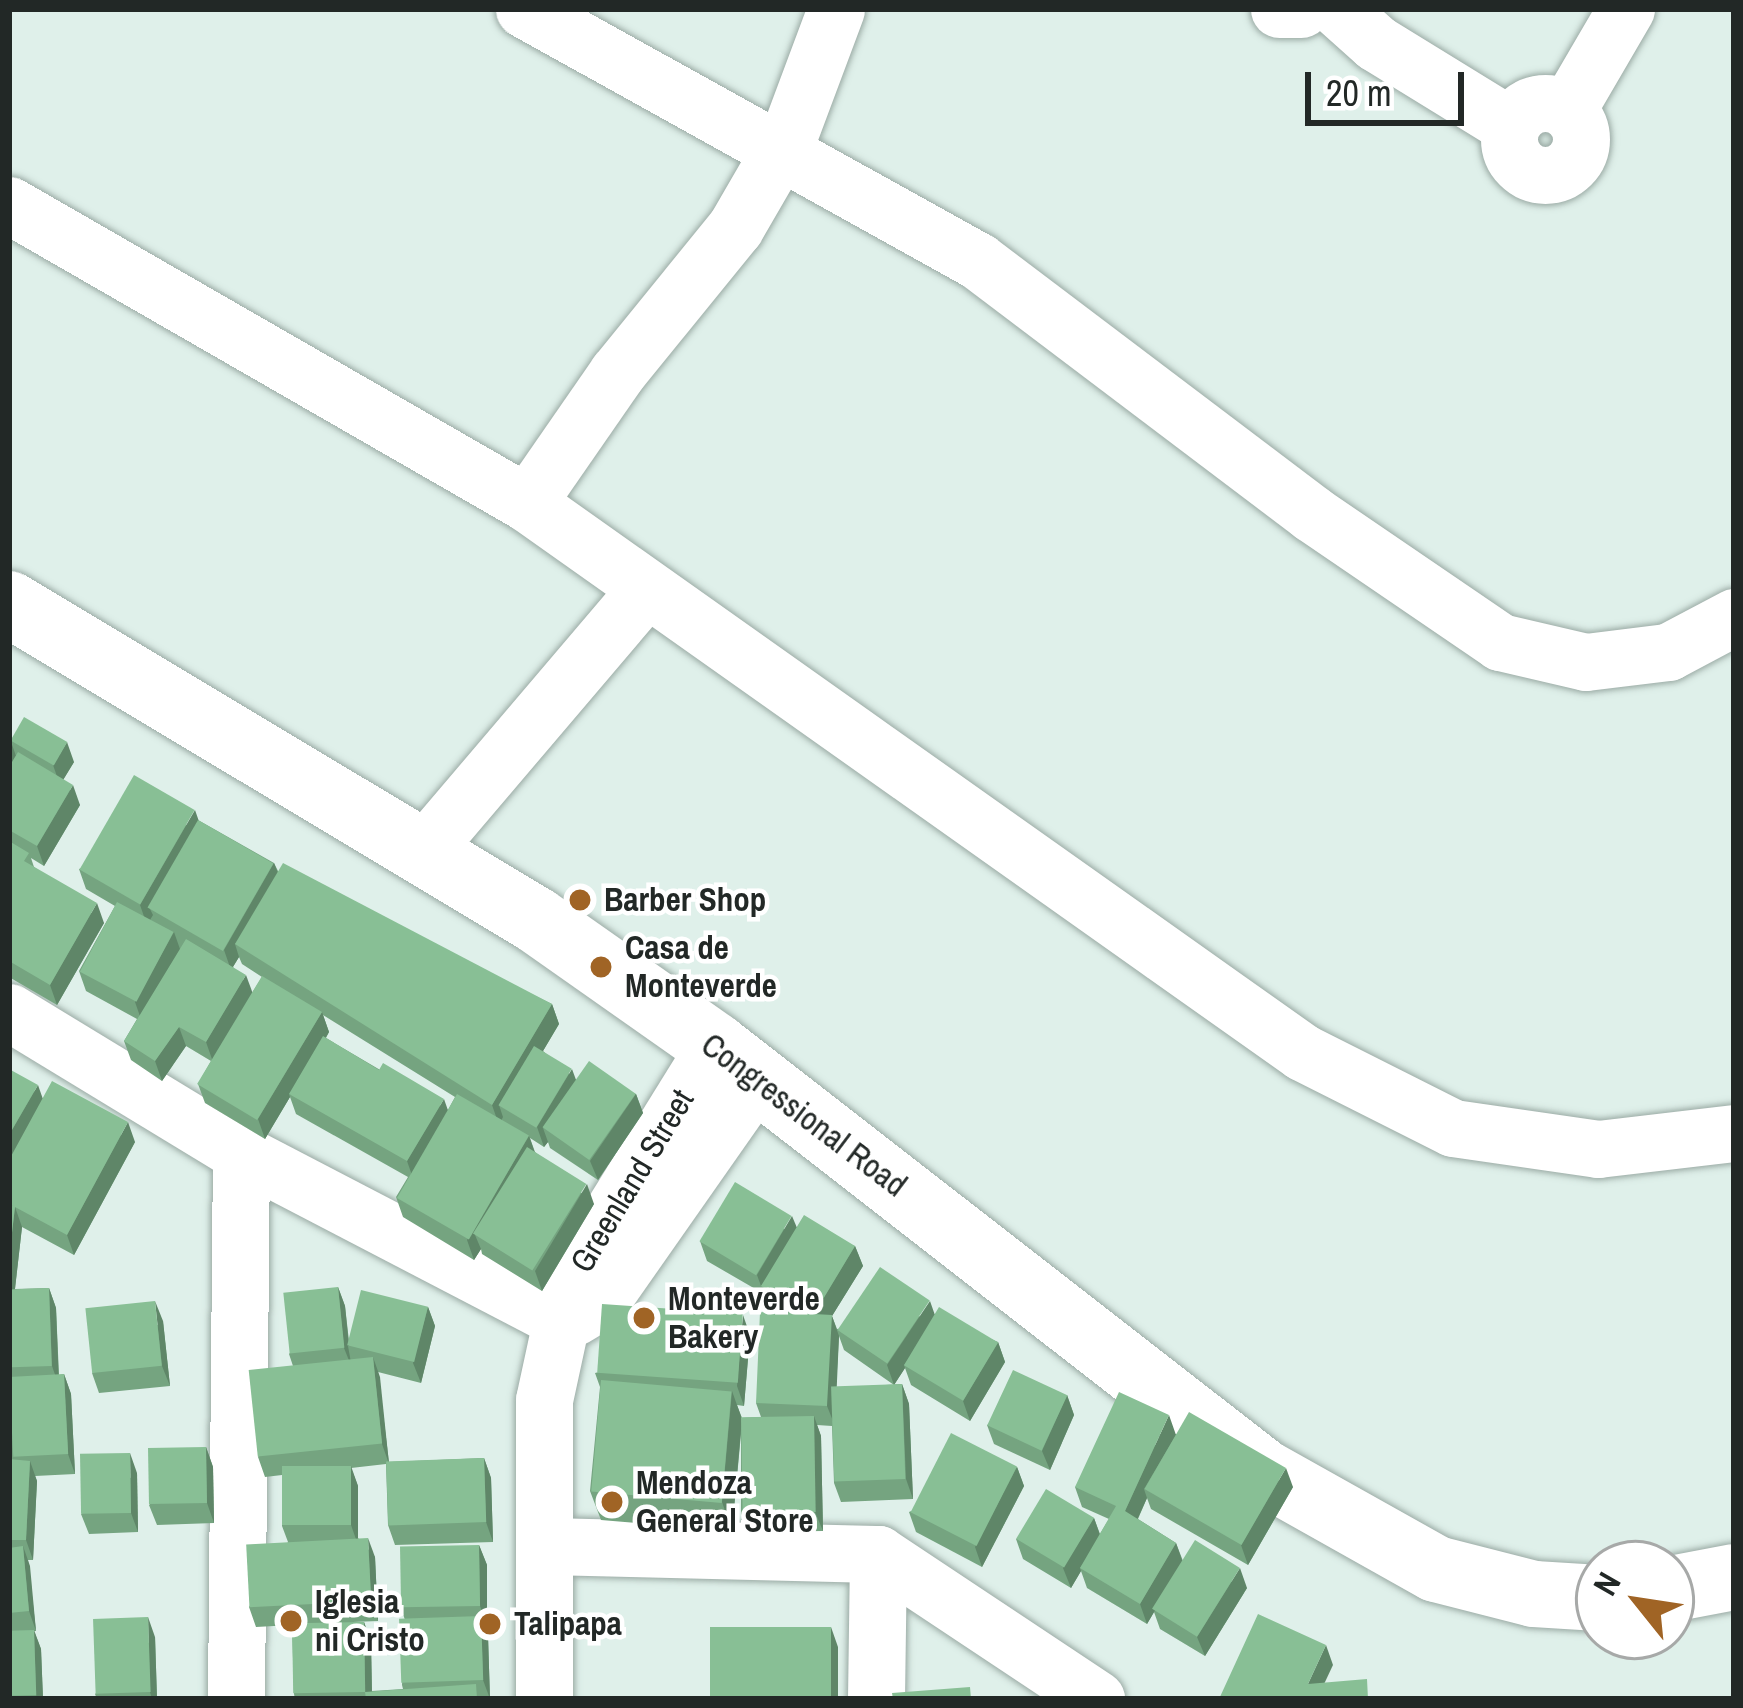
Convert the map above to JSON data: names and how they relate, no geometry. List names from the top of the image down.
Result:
{
  "streets": {
    "main road": ["Congressional Road"],
    "street": ["Greenland Street"]
  },
  "crossings": [
    ["Congressional Road", "Greenland Street"]
  ],
  "places": [
    "Barber Shop",
    "Casa de Monteverde",
    "Monteverde Bakery",
    "Mendoza General Store",
    "Iglesia ni Cristo",
    "Talipapa"
  ],
  "scale_bar": "20 m",
  "north": "top left"
}
